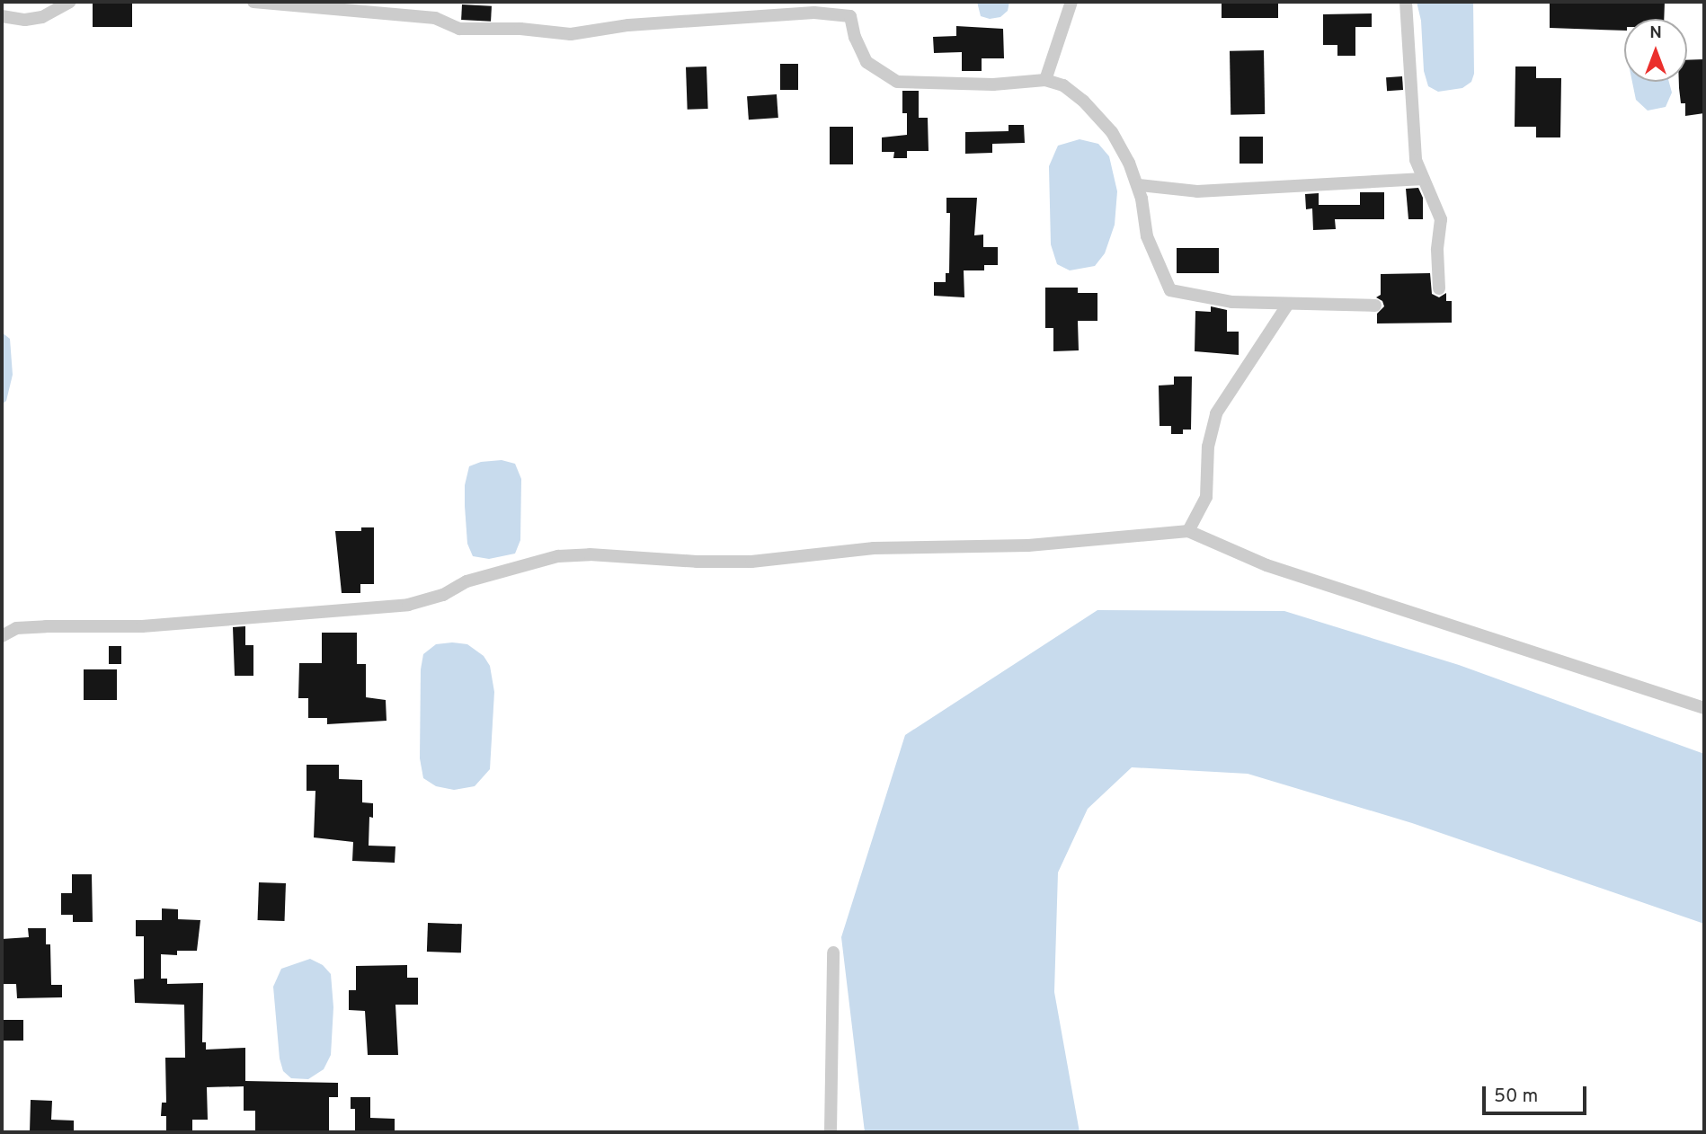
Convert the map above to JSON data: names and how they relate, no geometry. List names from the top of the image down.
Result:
{
  "scale_bar": "50 m",
  "north": "top"
}
